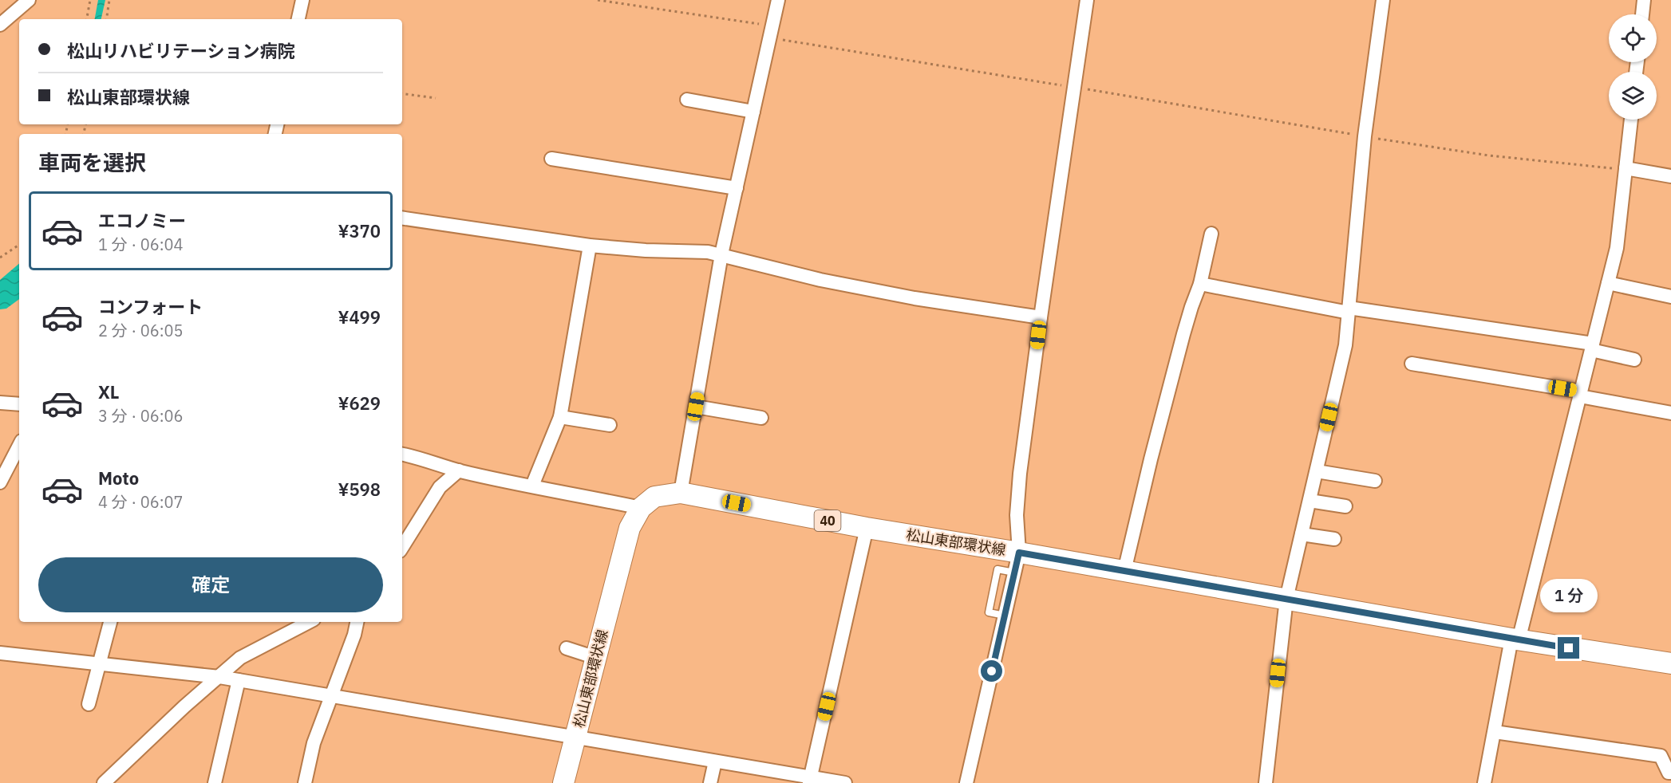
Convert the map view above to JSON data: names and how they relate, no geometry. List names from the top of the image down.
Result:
{
  "streets": {
    "main road": ["40", "松山東部環状線"]
  },
  "page": {
    "banner": ["松山リハビリテーション病院", "松山東部環状線"],
    "heading": "車両を選択",
    "list": [
      {
        "name": "エコノミー",
        "note": "1 分 · 06:04",
        "value": "¥370"
      },
      {
        "name": "コンフォート",
        "note": "2 分 · 06:05",
        "value": "¥499"
      },
      {
        "name": "XL",
        "note": "3 分 · 06:06",
        "value": "¥629"
      },
      {
        "name": "Moto",
        "note": "4 分 · 06:07",
        "value": "¥598"
      }
    ],
    "buttons": "確定",
    "bubble": "1 分"
  }
}
